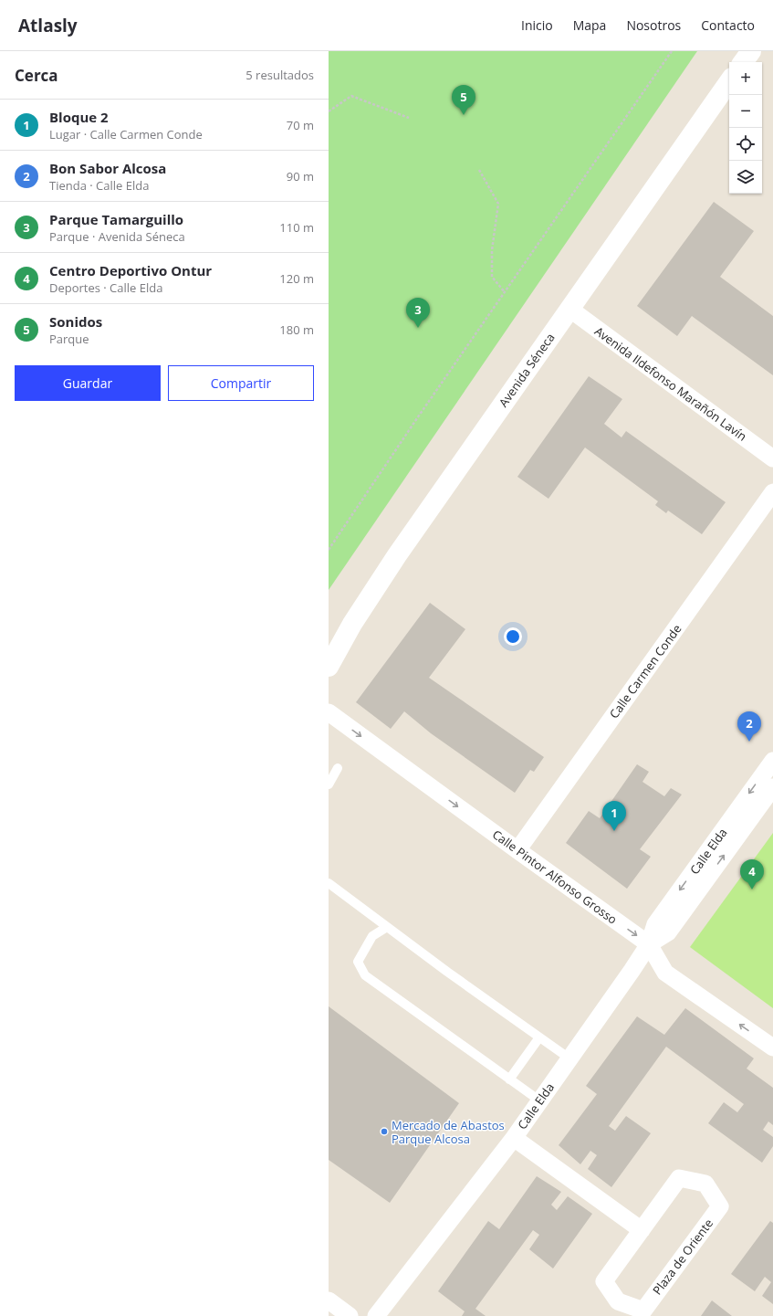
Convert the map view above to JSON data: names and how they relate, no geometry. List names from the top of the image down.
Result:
{
  "streets": {
    "street": [
      "Avenida Séneca",
      "Avenida Ildefonso Marañón Lavín",
      "Calle Carmen Conde",
      "Calle Elda",
      "Calle Pintor Alfonso Grosso",
      "Plaza de Oriente"
    ]
  },
  "crossings": [
    ["Avenida Séneca", "Avenida Ildefonso Marañón Lavín"],
    ["Calle Carmen Conde", "Calle Pintor Alfonso Grosso"],
    ["Calle Elda", "Calle Pintor Alfonso Grosso"]
  ],
  "places": ["Mercado de Abastos Parque Alcosa"],
  "page": {
    "header": "Atlasly",
    "nav": [
      "Inicio",
      "Mapa",
      "Nosotros",
      "Contacto"
    ],
    "heading": ["Cerca", "5 resultados"],
    "map_buttons": ["+", "−"],
    "pins": [
      "5",
      "3",
      "2",
      "1",
      "4"
    ],
    "list": [
      {
        "mark": "1",
        "name": "Bloque 2",
        "note": "Lugar · Calle Carmen Conde",
        "value": "70 m"
      },
      {
        "mark": "2",
        "name": "Bon Sabor Alcosa",
        "note": "Tienda · Calle Elda",
        "value": "90 m"
      },
      {
        "mark": "3",
        "name": "Parque Tamarguillo",
        "note": "Parque · Avenida Séneca",
        "value": "110 m"
      },
      {
        "mark": "4",
        "name": "Centro Deportivo Ontur",
        "note": "Deportes · Calle Elda",
        "value": "120 m"
      },
      {
        "mark": "5",
        "name": "Sonidos",
        "note": "Parque",
        "value": "180 m"
      }
    ],
    "buttons": ["Guardar", "Compartir"]
  }
}
